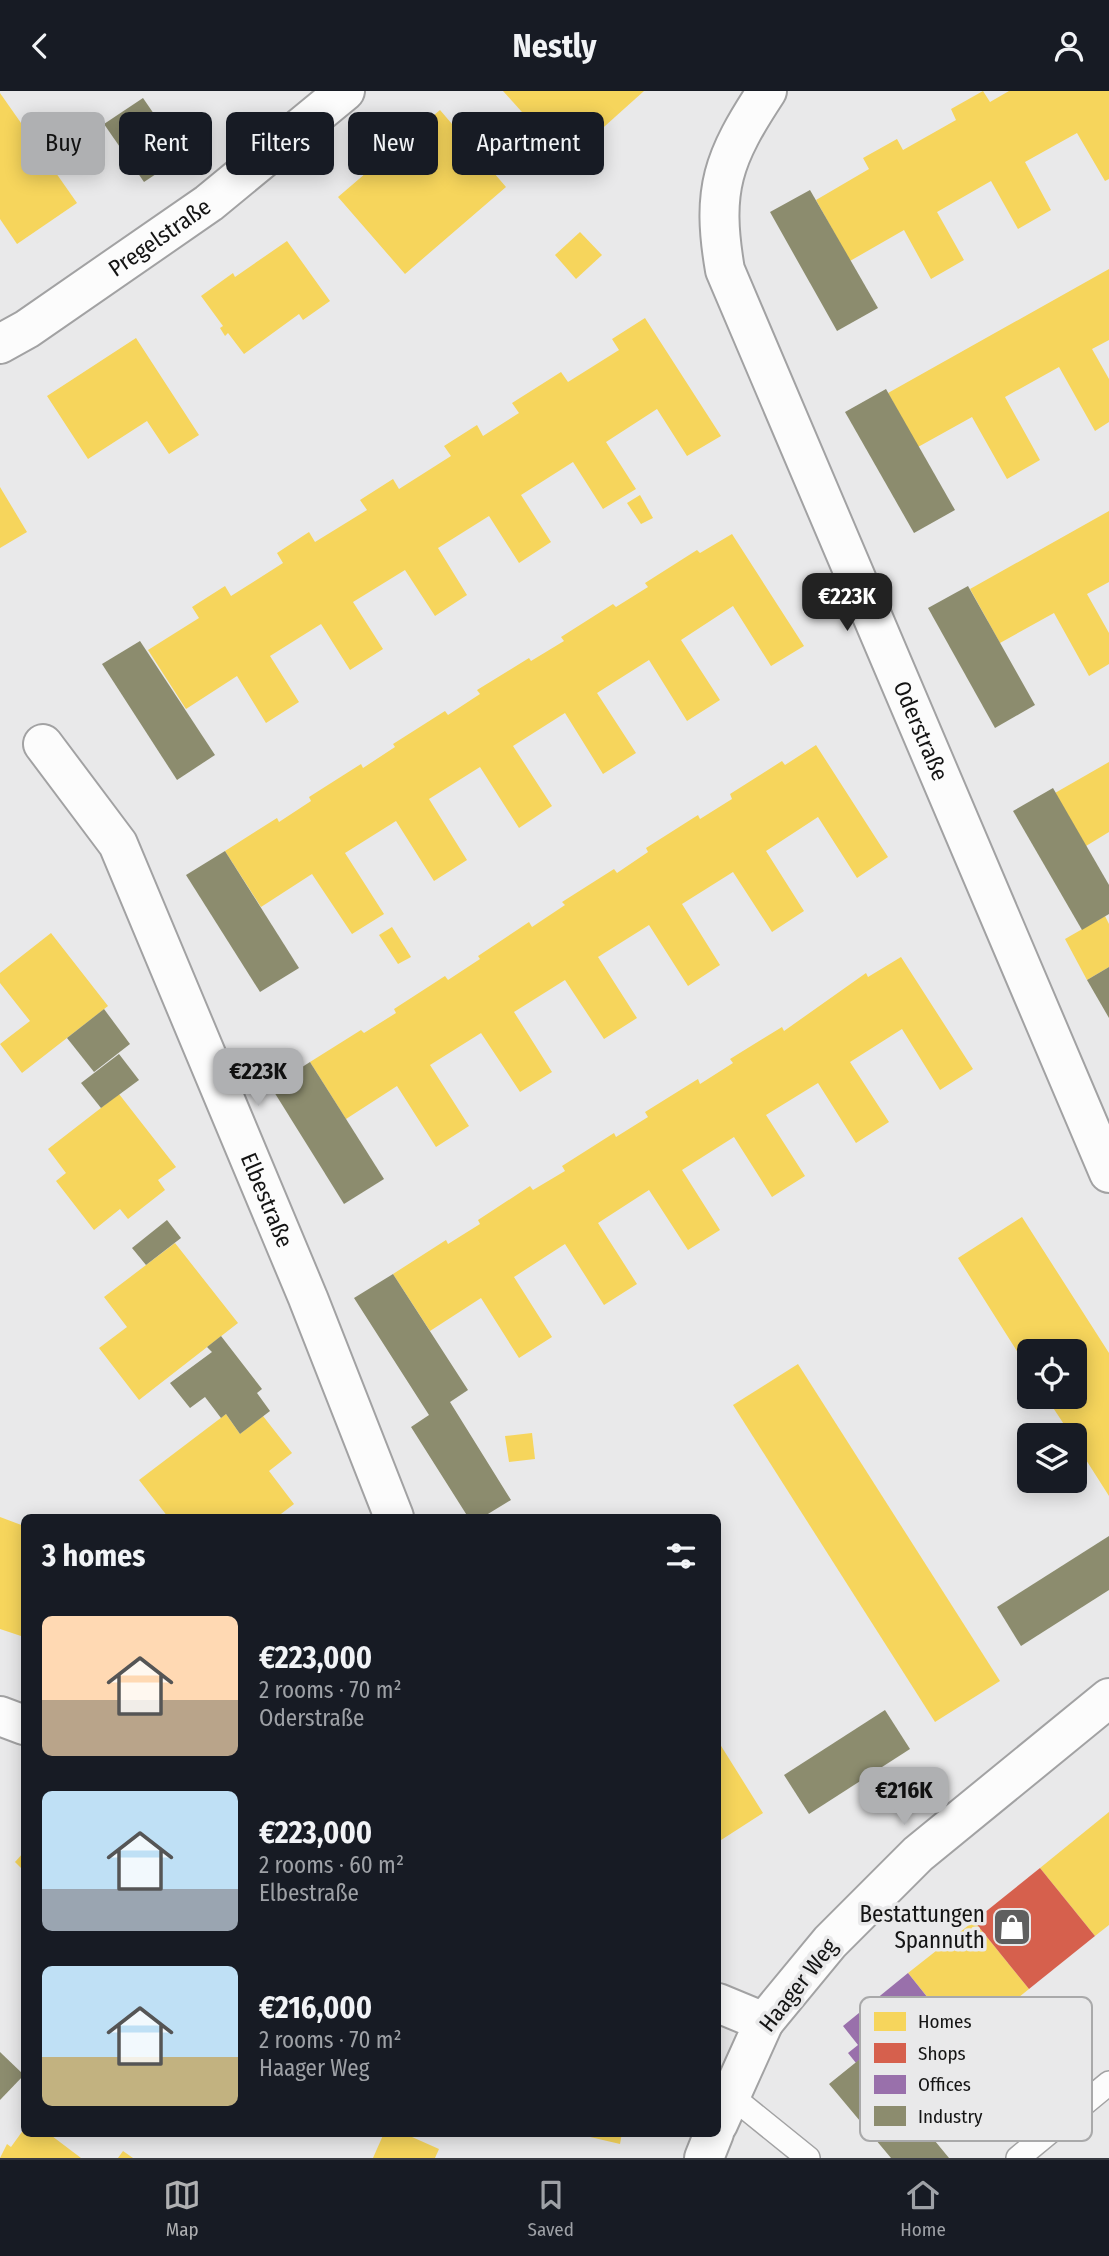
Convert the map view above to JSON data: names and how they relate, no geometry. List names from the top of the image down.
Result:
{
  "streets": {
    "street": [
      "Pregelstraße",
      "Oderstraße",
      "Elbestraße",
      "Haager Weg"
    ]
  },
  "places": {
    "shop": ["Bestattungen Spannuth"]
  },
  "legend": [
    "Homes",
    "Shops",
    "Offices",
    "Industry"
  ],
  "page": {
    "header": "Nestly",
    "chip": [
      "Buy",
      "Rent",
      "Filters",
      "New",
      "Apartment"
    ],
    "price": ["€223K", "€223K", "€216K"],
    "heading": "3 homes",
    "list": [
      {
        "name": "€223,000",
        "note": "2 rooms · 70 m² · Oderstraße"
      },
      {
        "name": "€223,000",
        "note": "2 rooms · 60 m² · Elbestraße"
      },
      {
        "name": "€216,000",
        "note": "2 rooms · 70 m² · Haager Weg"
      }
    ],
    "tabs": ["Map", "Saved", "Home"]
  }
}
